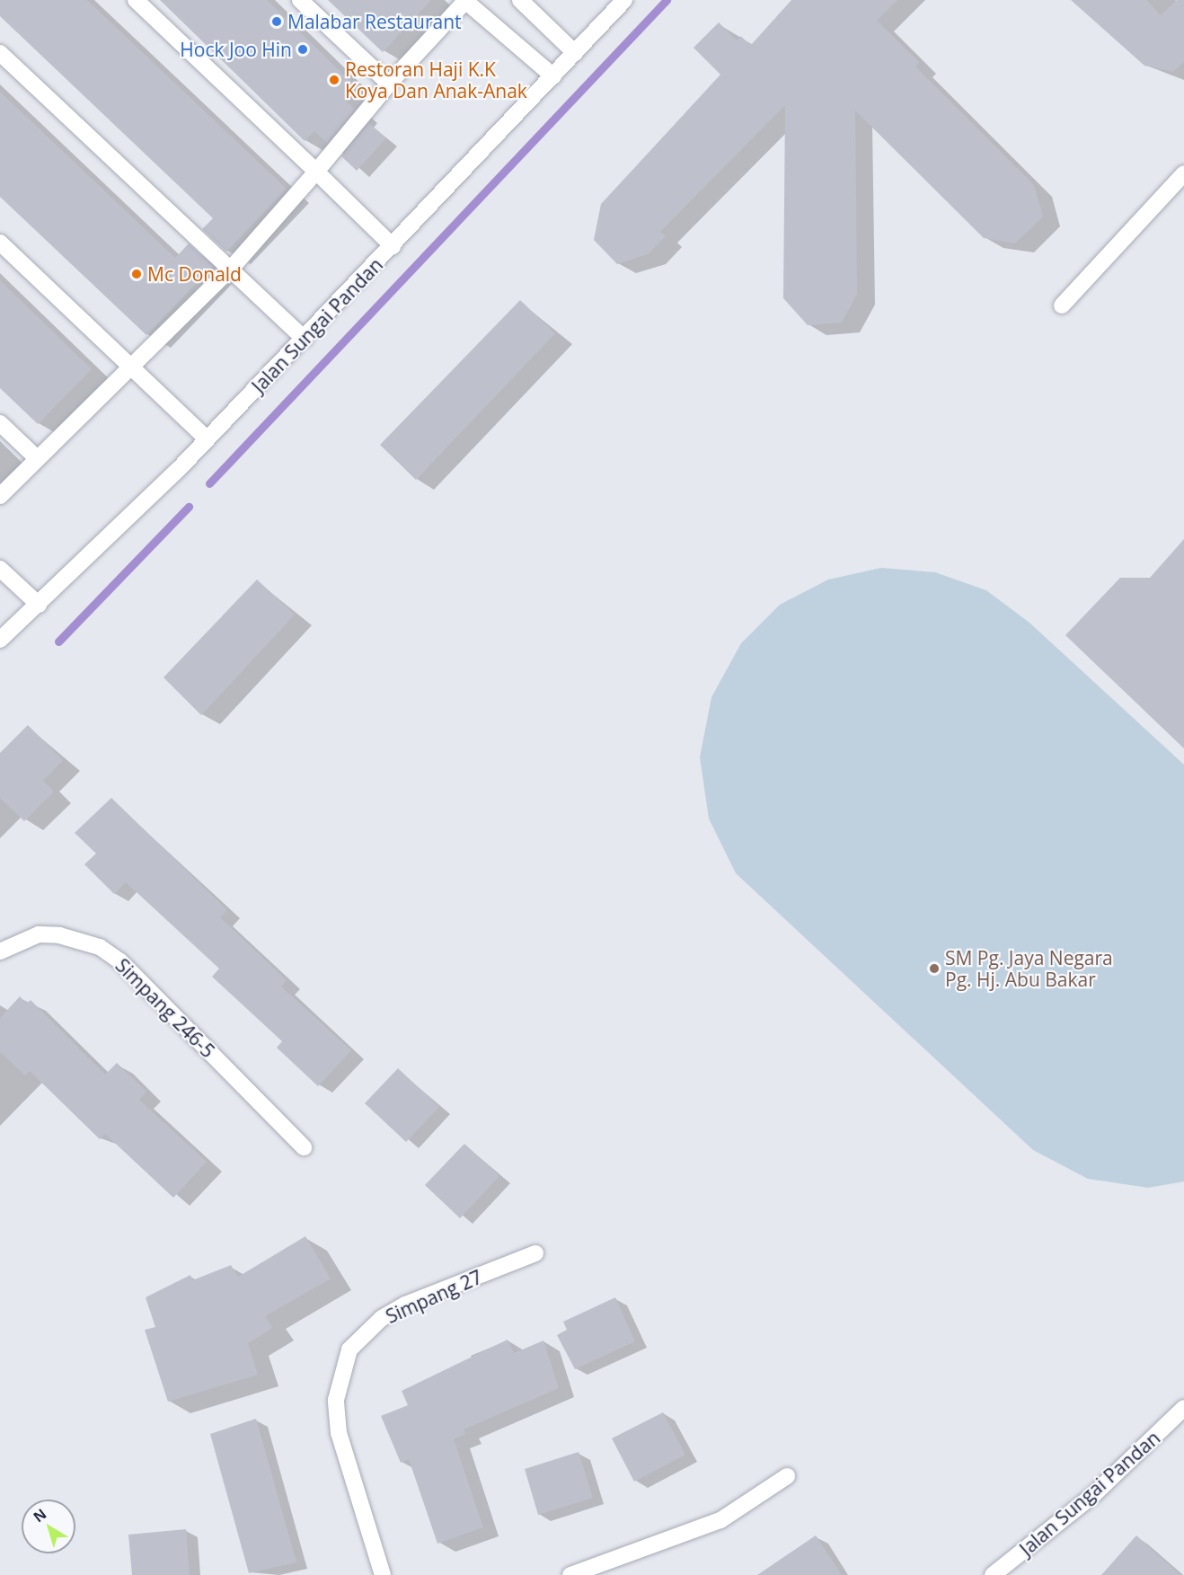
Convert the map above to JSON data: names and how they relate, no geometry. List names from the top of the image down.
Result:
{
  "streets": {
    "street": ["Jalan Sungai Pandan", "Simpang 246-5", "Simpang 27"]
  },
  "places": [
    "Malabar Restaurant",
    "Hock Joo Hin",
    "Restoran Haji K.K Koya Dan Anak-Anak",
    "Mc Donald",
    "SM Pg. Jaya Negara Pg. Hj. Abu Bakar"
  ],
  "north": "top left"
}
